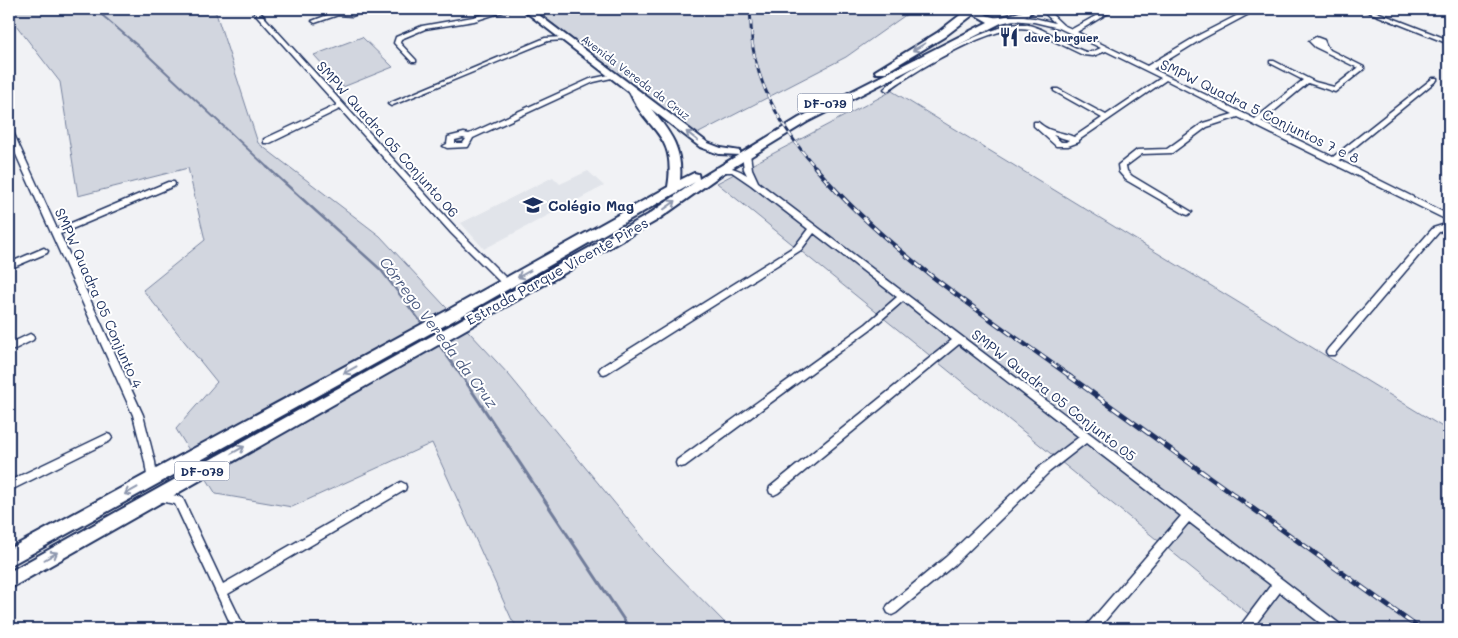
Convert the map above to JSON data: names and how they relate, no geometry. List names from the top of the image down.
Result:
{
  "streets": {
    "main road": ["DF-079", "Estrada Parque Vicente Pires"],
    "street": [
      "Avenida Vereda da Cruz",
      "SMPW Quadra 5 Conjuntos 7 e 8",
      "SMPW Quadra 05 Conjunto 06",
      "SMPW Quadra 05 Conjunto 4",
      "SMPW Quadra 05 Conjunto 05"
    ]
  },
  "crossings": [
    ["Avenida Vereda da Cruz", "Estrada Parque Vicente Pires"],
    ["DF-079", "SMPW Quadra 5 Conjuntos 7 e 8"],
    ["DF-079", "Estrada Parque Vicente Pires"],
    ["SMPW Quadra 05 Conjunto 06", "Estrada Parque Vicente Pires"],
    ["Estrada Parque Vicente Pires", "SMPW Quadra 05 Conjunto 4"],
    ["Estrada Parque Vicente Pires", "SMPW Quadra 05 Conjunto 05"]
  ],
  "one_way": ["Avenida Vereda da Cruz"],
  "water": ["Córrego Vereda da Cruz"],
  "places": {
    "restaurant": ["dave burguer"],
    "school or university": ["Colégio Mag"]
  }
}
